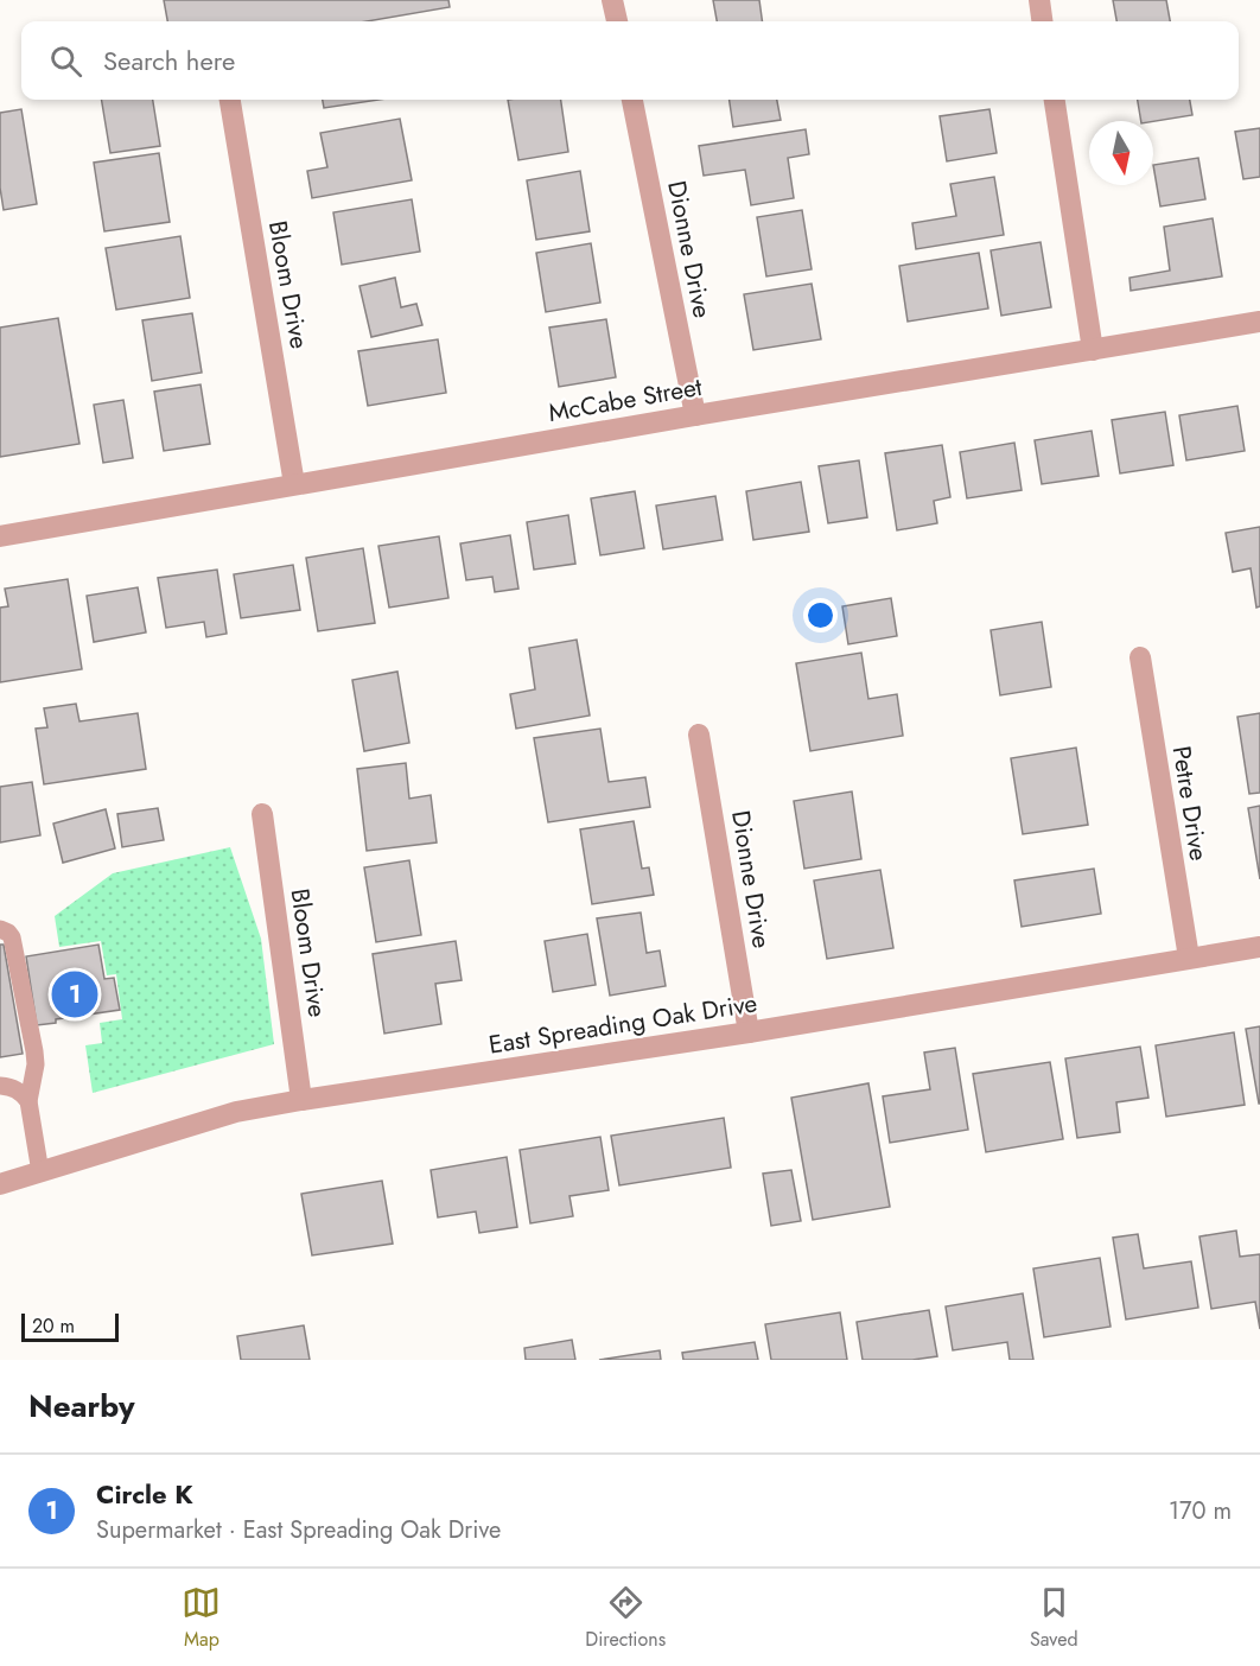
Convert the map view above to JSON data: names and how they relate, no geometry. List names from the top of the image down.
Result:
{
  "streets": {
    "street": [
      "Dionne Drive",
      "Bloom Drive",
      "McCabe Street",
      "Petre Drive",
      "East Spreading Oak Drive"
    ]
  },
  "crossings": [
    ["Dionne Drive", "McCabe Street"],
    ["Dionne Drive", "East Spreading Oak Drive"],
    ["Bloom Drive", "McCabe Street"],
    ["Bloom Drive", "East Spreading Oak Drive"],
    ["Petre Drive", "East Spreading Oak Drive"]
  ],
  "scale_bar": "20 m",
  "north": "bottom",
  "page": {
    "search": "Search here",
    "pins": "1",
    "scale": "20 m",
    "heading": "Nearby",
    "list": [
      {
        "mark": "1",
        "name": "Circle K",
        "note": "Supermarket · East Spreading Oak Drive",
        "value": "170 m"
      }
    ],
    "nav": ["Map", "Directions", "Saved"]
  }
}
